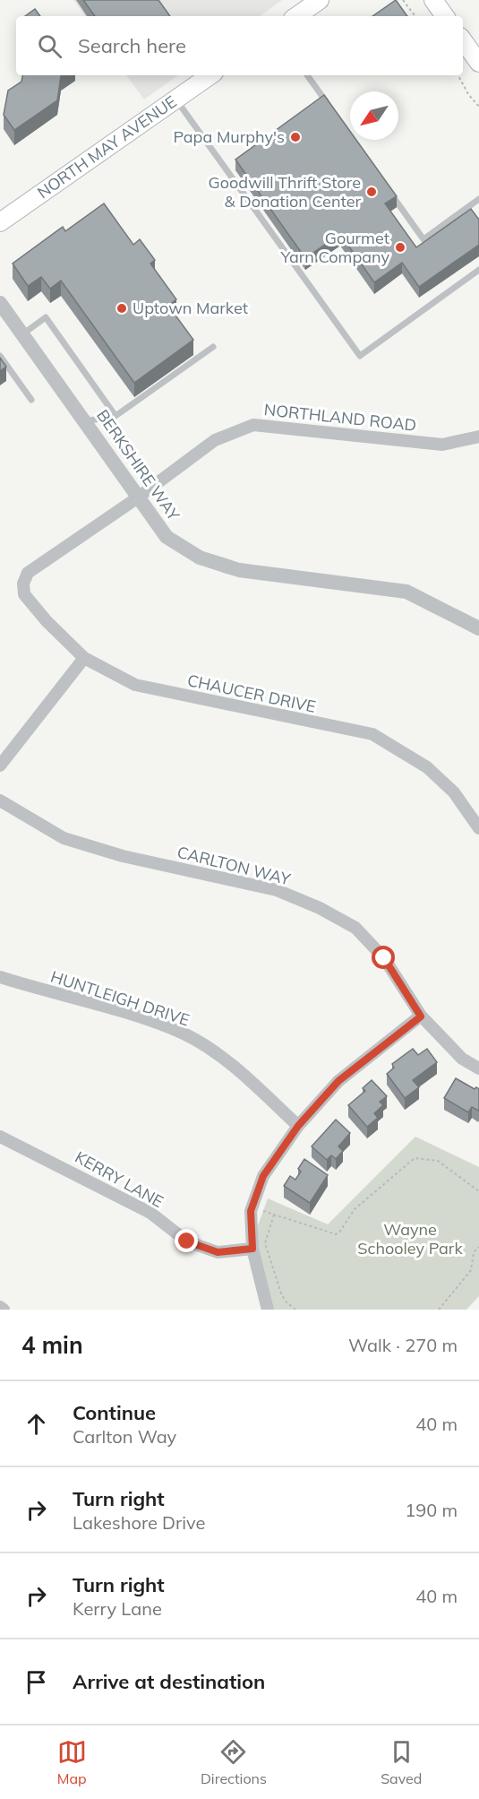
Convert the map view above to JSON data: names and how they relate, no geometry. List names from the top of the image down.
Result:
{
  "streets": {
    "main road": ["NORTH MAY AVENUE"],
    "street": [
      "NORTHLAND ROAD",
      "BERKSHIRE WAY",
      "CHAUCER DRIVE",
      "CARLTON WAY",
      "HUNTLEIGH DRIVE",
      "KERRY LANE"
    ]
  },
  "crossings": [
    ["NORTHLAND ROAD", "BERKSHIRE WAY"],
    ["NORTHLAND ROAD", "CHAUCER DRIVE"]
  ],
  "parks": ["Wayne Schooley Park"],
  "places": [
    "Papa Murphy's",
    "Goodwill Thrift Store & Donation Center",
    "Gourmet Yarn Company",
    "Uptown Market"
  ],
  "north": "bottom left",
  "page": {
    "search": "Search here",
    "heading": ["4 min", "Walk · 270 m"],
    "list": [
      ["Continue", "Carlton Way", "40 m"],
      ["Turn right", "Lakeshore Drive", "190 m"],
      ["Turn right", "Kerry Lane", "40 m"],
      "Arrive at destination"
    ],
    "nav": ["Map", "Directions", "Saved"]
  }
}
